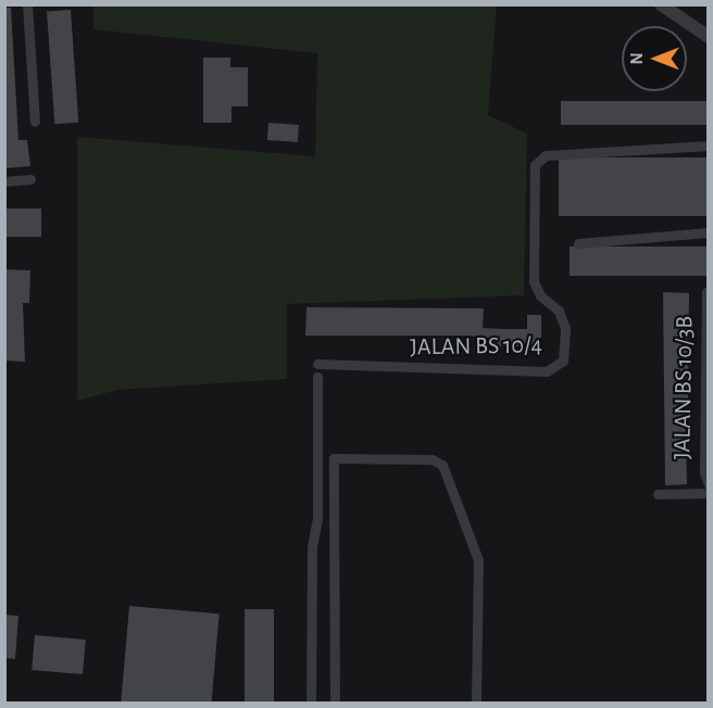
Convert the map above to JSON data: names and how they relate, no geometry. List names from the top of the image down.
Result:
{
  "streets": {
    "street": ["JALAN BS 10/4", "JALAN BS 10/3B"]
  },
  "north": "left"
}
